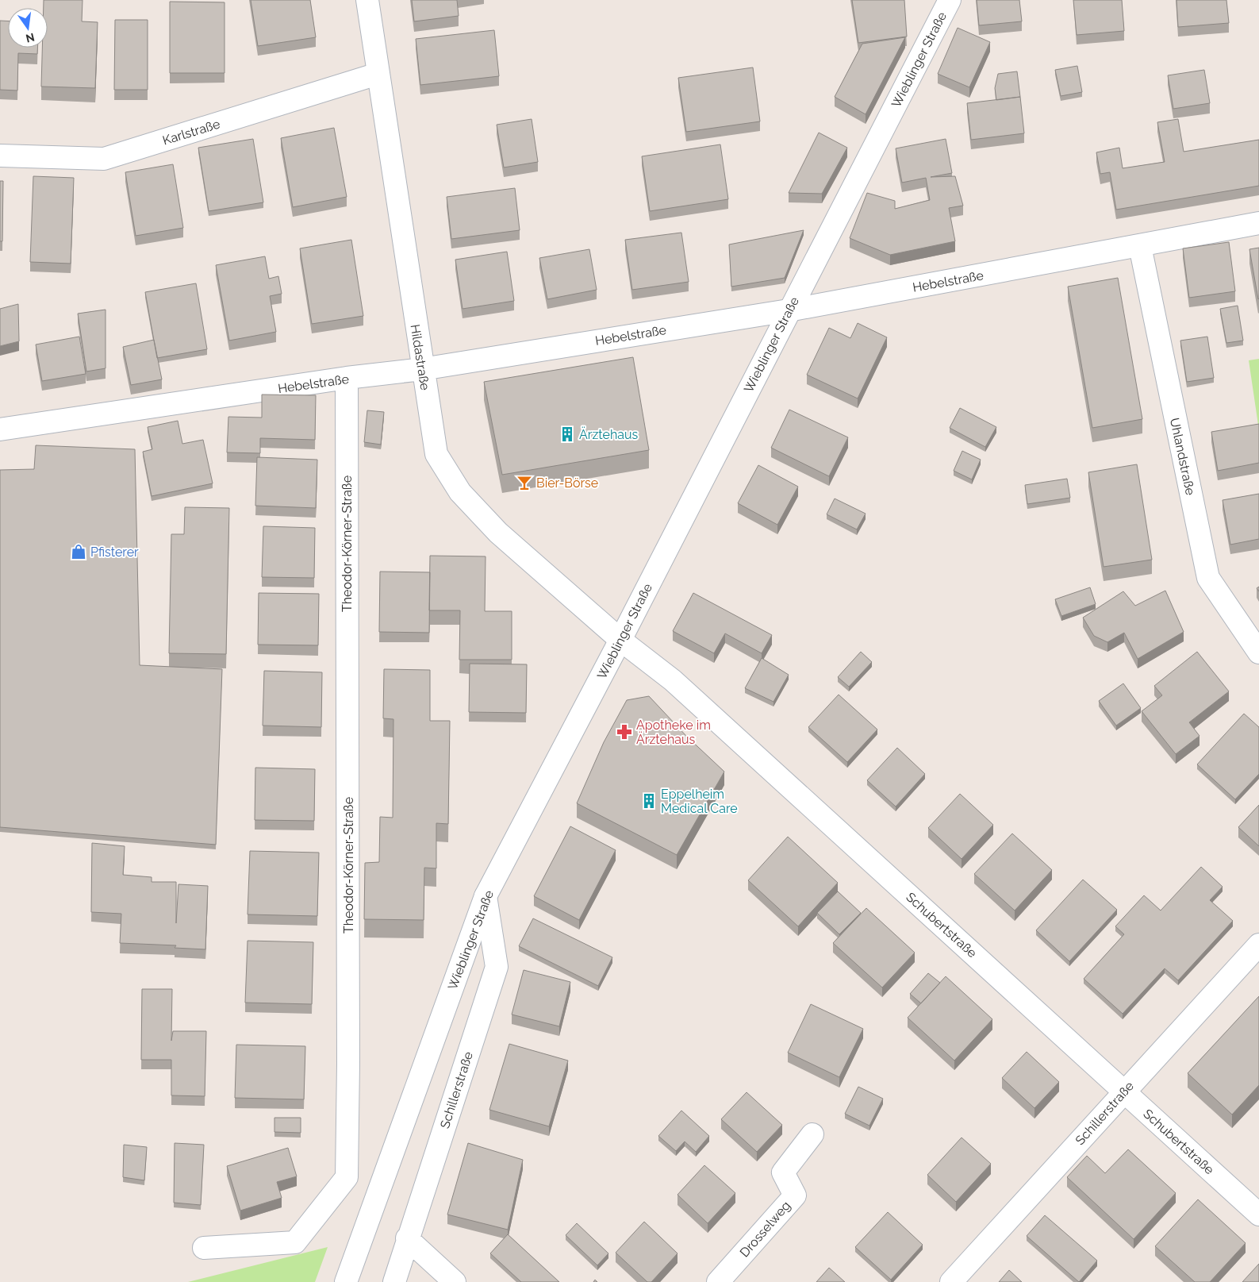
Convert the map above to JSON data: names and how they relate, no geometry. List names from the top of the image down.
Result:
{
  "streets": {
    "street": [
      "Wieblinger Straße",
      "Karlstraße",
      "Hebelstraße",
      "Hildastraße",
      "Uhlandstraße",
      "Theodor-Körner-Straße",
      "Schubertstraße",
      "Schillerstraße",
      "Drosselweg"
    ]
  },
  "crossings": [
    ["Wieblinger Straße", "Hebelstraße"],
    ["Wieblinger Straße", "Hildastraße"],
    ["Wieblinger Straße", "Schubertstraße"],
    ["Wieblinger Straße", "Schillerstraße"],
    ["Karlstraße", "Hildastraße"],
    ["Hebelstraße", "Hildastraße"],
    ["Hebelstraße", "Uhlandstraße"],
    ["Hebelstraße", "Theodor-Körner-Straße"],
    ["Hildastraße", "Schubertstraße"],
    ["Schubertstraße", "Schillerstraße"]
  ],
  "places": {
    "building": ["Ärztehaus", "Eppelheim Medical Care"],
    "bar": ["Bier-Börse"],
    "shop": ["Pfisterer"],
    "pharmacy": ["Apotheke im Ärztehaus"]
  },
  "north": "bottom"
}
